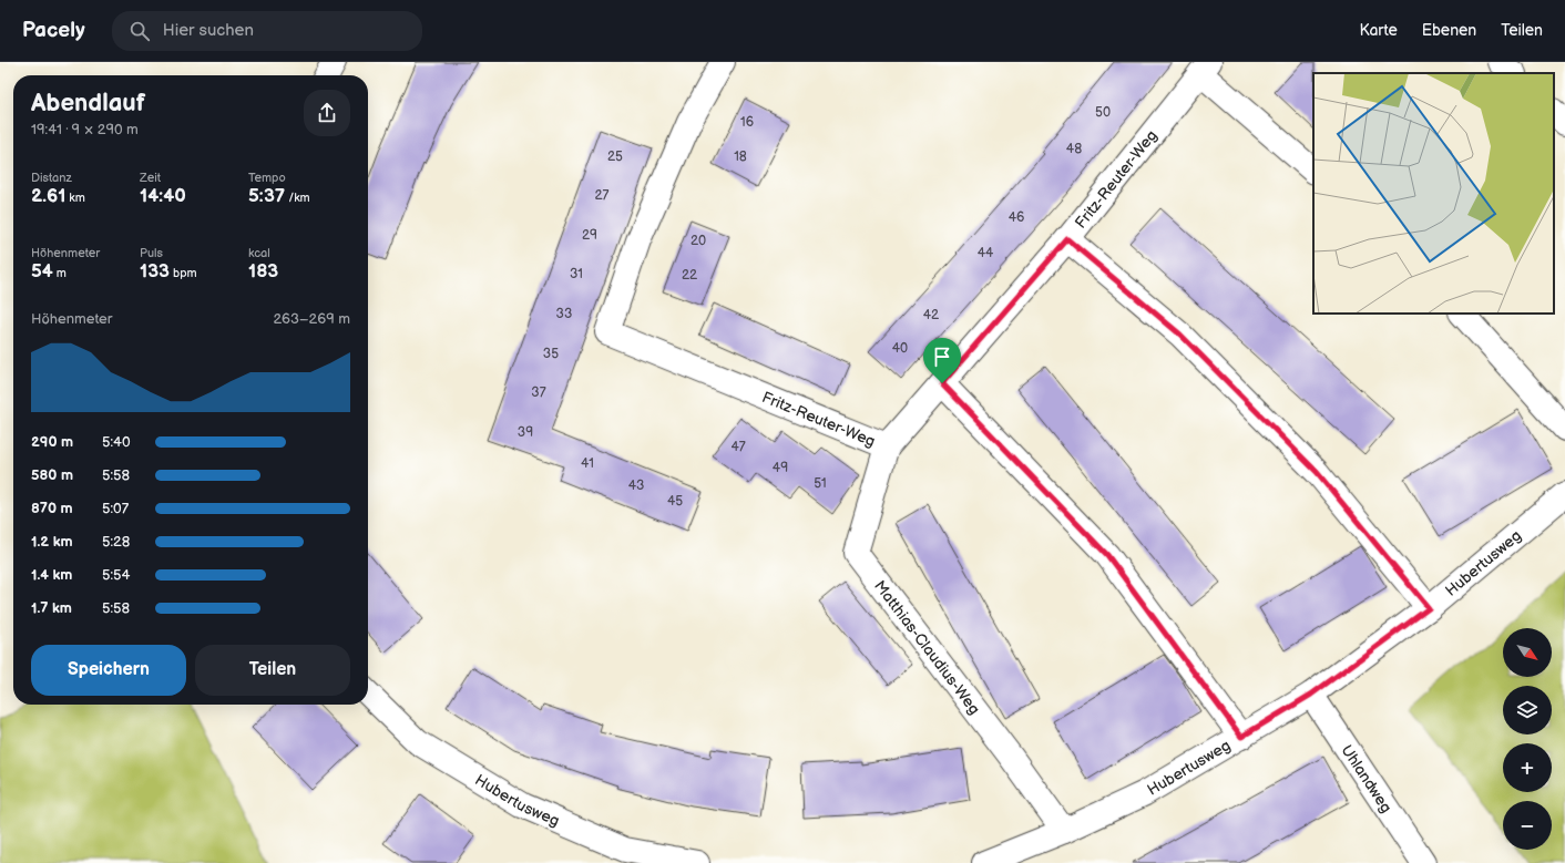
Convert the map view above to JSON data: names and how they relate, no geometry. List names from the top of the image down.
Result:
{
  "streets": {
    "street": [
      "Fritz-Reuter-Weg",
      "Hubertusweg",
      "Matthias-Claudius-Weg",
      "Uhlandweg"
    ]
  },
  "crossings": [
    ["Fritz-Reuter-Weg", "Matthias-Claudius-Weg"],
    ["Hubertusweg", "Matthias-Claudius-Weg"],
    ["Hubertusweg", "Uhlandweg"]
  ],
  "house_numbers": [
    "50",
    "16",
    "48",
    "25",
    "18",
    "27",
    "46",
    "29",
    "20",
    "44",
    "31",
    "22",
    "33",
    "42",
    "40",
    "35",
    "37",
    "39",
    "47",
    "41",
    "49",
    "51",
    "43",
    "45"
  ],
  "north": "bottom right",
  "page": {
    "header": "Pacely",
    "search": "Hier suchen",
    "nav": ["Karte", "Ebenen", "Teilen"],
    "heading": ["Abendlauf", "19:41 · 9 × 290 m"],
    "stats": [
      ["Distanz", "2.61 km"],
      ["Zeit", "14:40"],
      ["Tempo", "5:37 /km"],
      ["Höhenmeter", "54 m"],
      ["Puls", "133 bpm"],
      ["kcal", "183"]
    ],
    "chart": ["Höhenmeter", "263–269 m"],
    "list": [
      {
        "name": "290 m",
        "note": "5:40"
      },
      {
        "name": "580 m",
        "note": "5:58"
      },
      {
        "name": "870 m",
        "note": "5:07"
      },
      {
        "name": "1.2 km",
        "note": "5:28"
      },
      {
        "name": "1.4 km",
        "note": "5:54"
      },
      {
        "name": "1.7 km",
        "note": "5:58"
      }
    ],
    "map_buttons": ["+", "−"],
    "buttons": ["Speichern", "Teilen"]
  }
}
